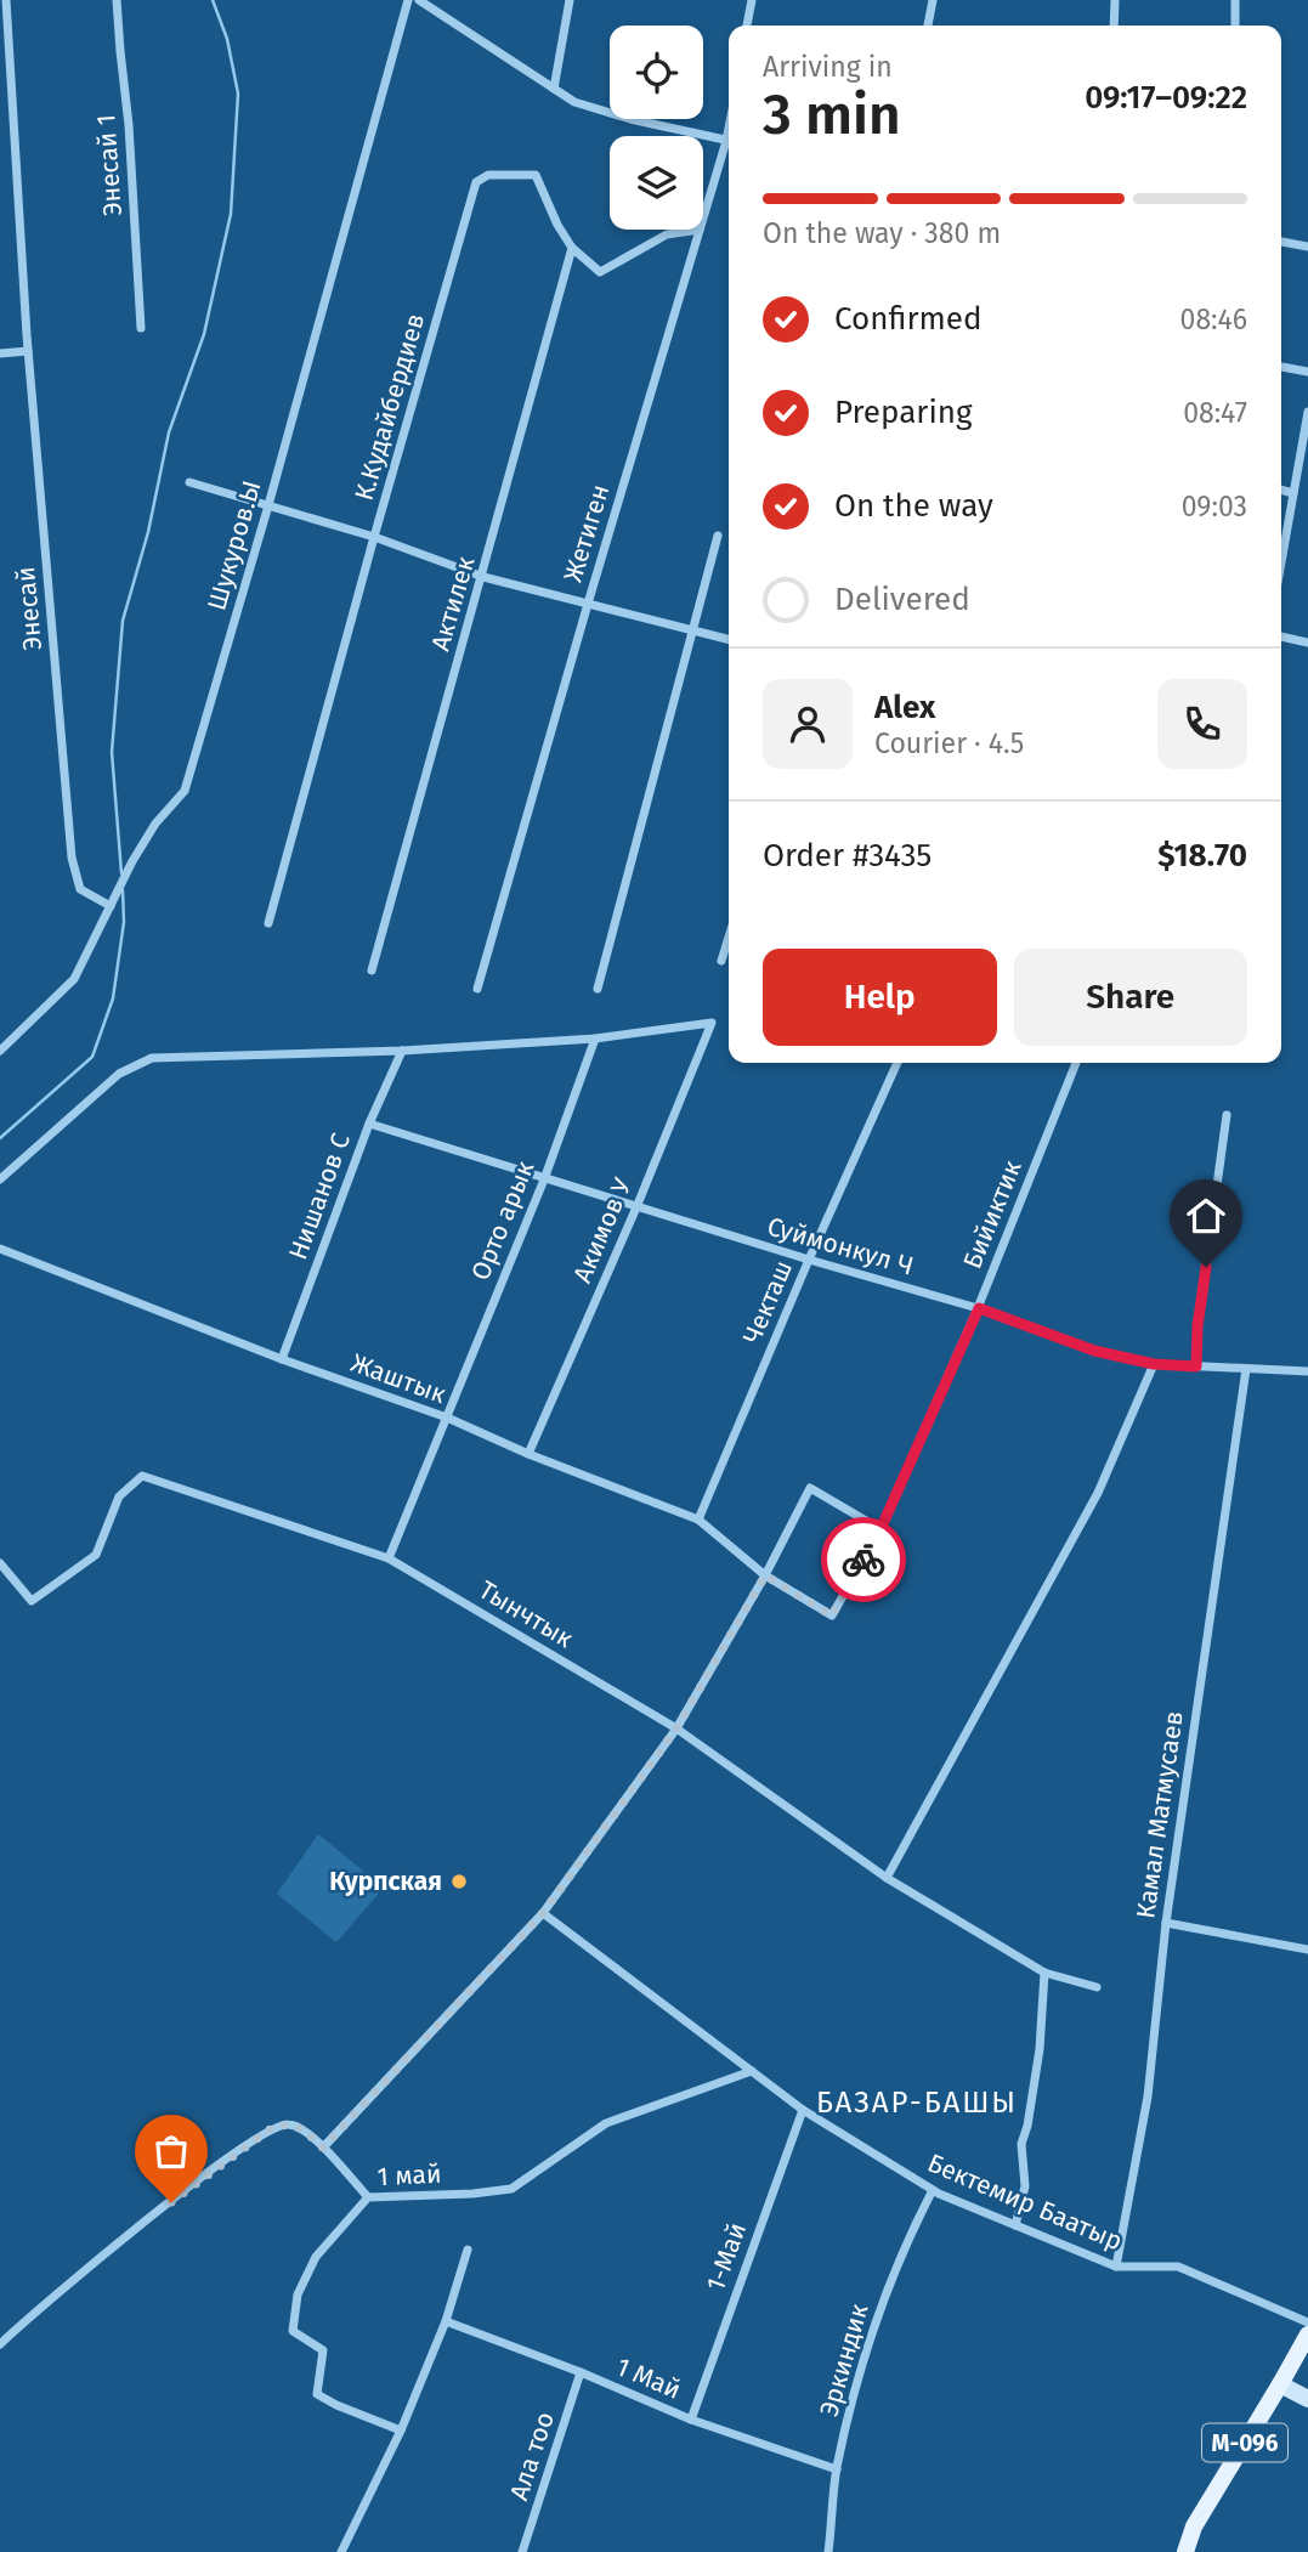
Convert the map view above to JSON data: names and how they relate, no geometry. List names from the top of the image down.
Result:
{
  "streets": {
    "main road": ["М-096"],
    "street": [
      "Энесай 1",
      "К.Кудайбердиев",
      "Жетиген",
      "Шукуров.Ы",
      "Актилек",
      "Энесай",
      "Нишанов С",
      "Бийиктик",
      "Орто арык",
      "Акимов У",
      "Суймонкул Ч",
      "Чекташ",
      "Жаштык",
      "Тынчтык",
      "Камал Матмусаев",
      "1 май",
      "Бектемир Баатыр",
      "1-Май",
      "Эркиндик",
      "1 Май",
      "Ала тоо"
    ]
  },
  "crossings": [
    ["К.Кудайбердиев", "Жетиген"],
    ["К.Кудайбердиев", "Актилек"],
    ["Шукуров.Ы", "Энесай"],
    ["Нишанов С", "Суймонкул Ч"],
    ["Нишанов С", "Жаштык"],
    ["Бийиктик", "Суймонкул Ч"],
    ["Бийиктик", "Жаштык"],
    ["Орто арык", "Акимов У"],
    ["Орто арык", "Суймонкул Ч"],
    ["Орто арык", "Жаштык"],
    ["Орто арык", "Тынчтык"],
    ["Акимов У", "Суймонкул Ч"],
    ["Акимов У", "Жаштык"],
    ["Суймонкул Ч", "Чекташ"],
    ["Суймонкул Ч", "Камал Матмусаев"],
    ["Чекташ", "Жаштык"],
    ["Камал Матмусаев", "Бектемир Баатыр"],
    ["1 май", "Бектемир Баатыр"],
    ["Бектемир Баатыр", "1-Май"],
    ["Бектемир Баатыр", "Эркиндик"],
    ["1-Май", "1 Май"],
    ["Эркиндик", "1 Май"],
    ["1 Май", "Ала тоо"]
  ],
  "districts": ["БАЗАР-БАШЫ"],
  "places": ["Курпская"],
  "page": {
    "heading": ["3 min", "Arriving in", "09:17–09:22"],
    "panel": [
      "Alex",
      "Courier · 4.5",
      "Order #3435",
      "$18.70"
    ],
    "bar": "On the way · 380 m",
    "list": [
      ["Confirmed", "08:46"],
      ["Preparing", "08:47"],
      ["On the way", "09:03"],
      "Delivered"
    ],
    "buttons": ["Help", "Share"]
  }
}
